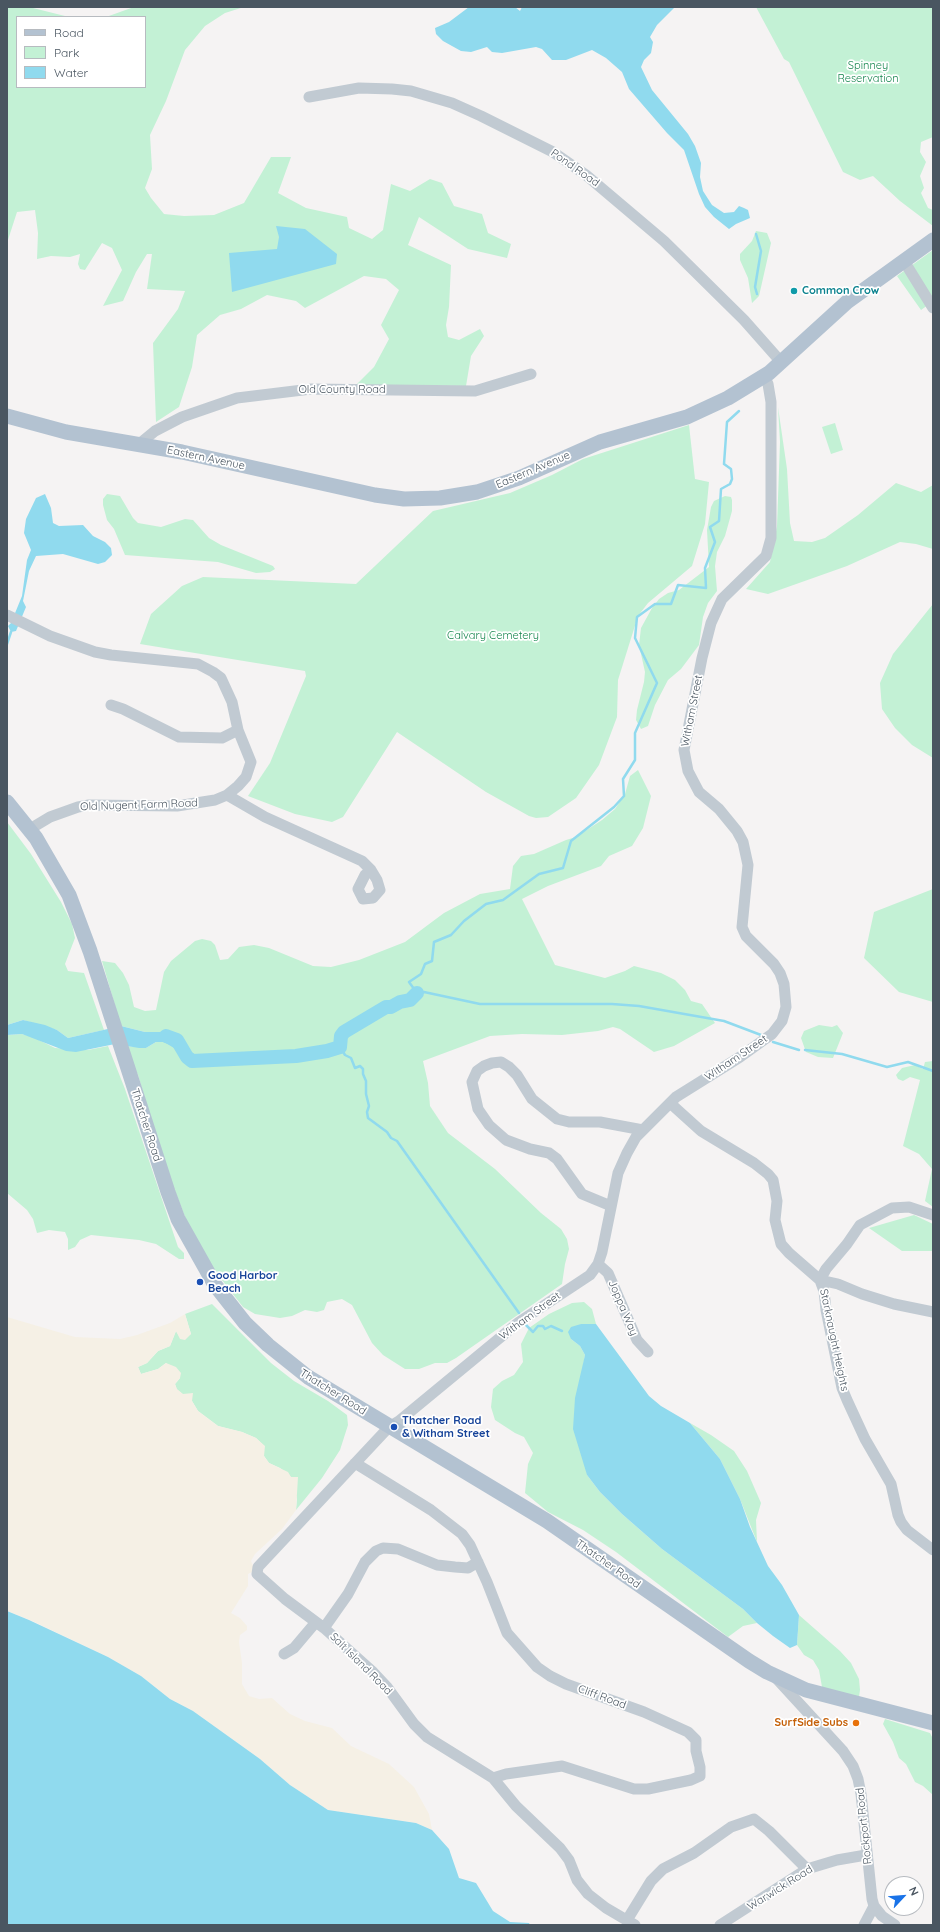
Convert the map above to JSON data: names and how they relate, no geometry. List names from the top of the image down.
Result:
{
  "streets": {
    "main road": ["Eastern Avenue", "Thatcher Road"],
    "street": [
      "Pond Road",
      "Old County Road",
      "Witham Street",
      "Old Nugent Farm Road",
      "Joppa Way",
      "Starknaught Heights",
      "Salt Island Road",
      "Cliff Road",
      "Rockport Road",
      "Warwick Road"
    ]
  },
  "crossings": [
    ["Pond Road", "Eastern Avenue"],
    ["Old County Road", "Eastern Avenue"],
    ["Eastern Avenue", "Witham Street"],
    ["Witham Street", "Thatcher Road"],
    ["Witham Street", "Joppa Way"],
    ["Witham Street", "Starknaught Heights"],
    ["Witham Street", "Salt Island Road"],
    ["Old Nugent Farm Road", "Thatcher Road"],
    ["Thatcher Road", "Salt Island Road"],
    ["Thatcher Road", "Rockport Road"],
    ["Salt Island Road", "Cliff Road"],
    ["Rockport Road", "Warwick Road"]
  ],
  "parks": ["Spinney Reservation", "Calvary Cemetery"],
  "places": [
    "Common Crow",
    "Good Harbor Beach",
    "Thatcher Road & Witham Street",
    "SurfSide Subs"
  ],
  "legend": ["Road", "Park", "Water"],
  "north": "top right"
}
